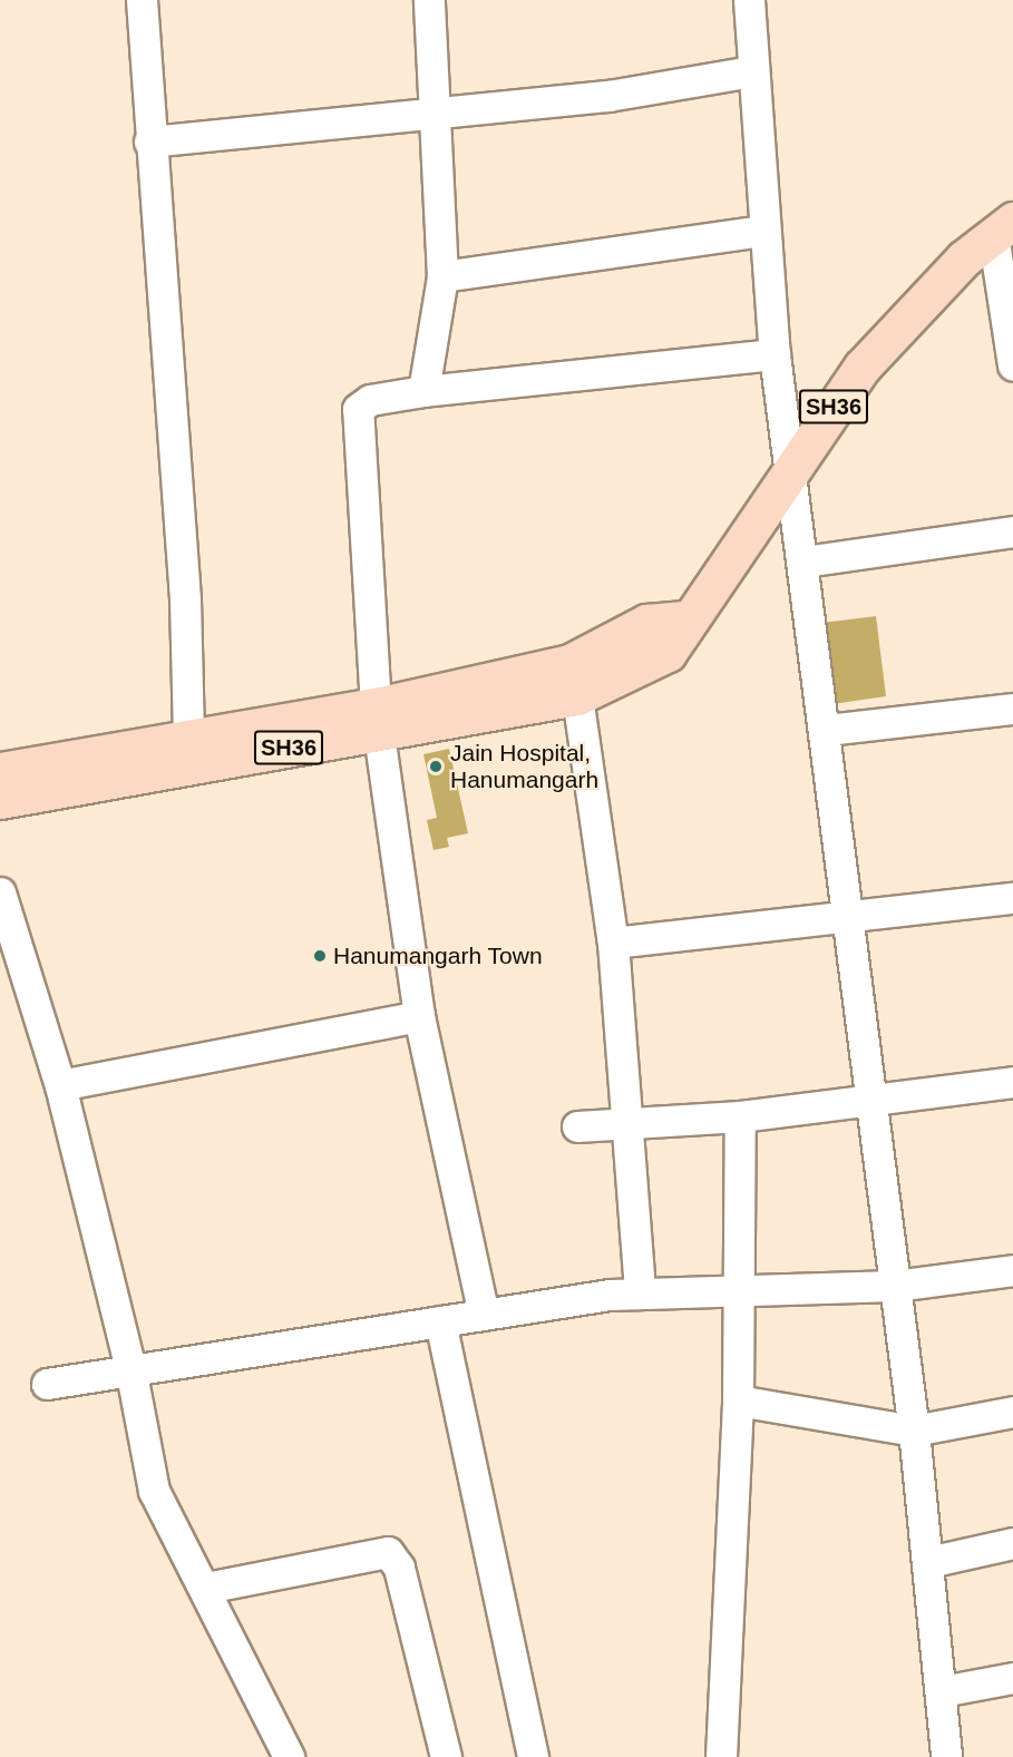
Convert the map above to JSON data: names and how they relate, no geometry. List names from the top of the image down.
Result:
{
  "streets": {
    "main road": ["SH36"]
  },
  "places": ["Jain Hospital, Hanumangarh", "Hanumangarh Town"]
}
